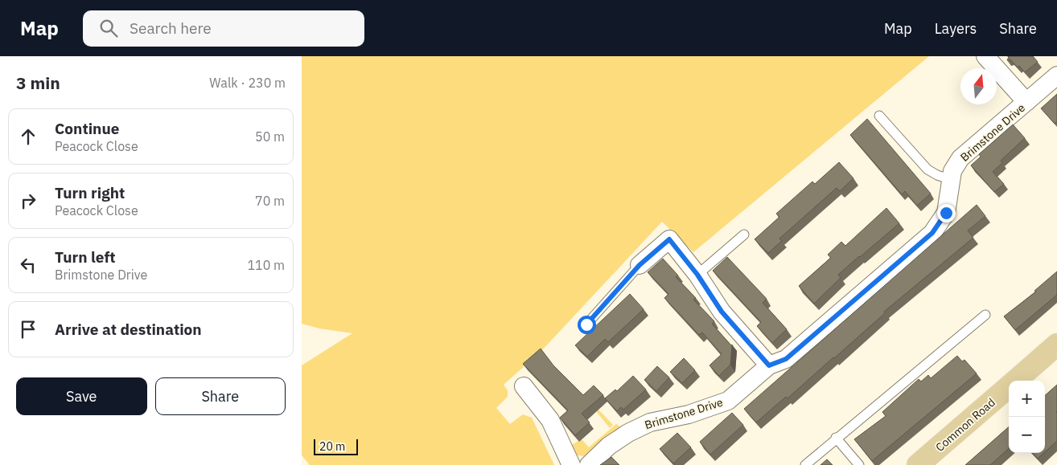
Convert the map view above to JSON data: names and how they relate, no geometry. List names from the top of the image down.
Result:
{
  "streets": {
    "main road": ["Common Road"],
    "street": ["Brimstone Drive"]
  },
  "scale_bar": "20 m",
  "north": "top",
  "page": {
    "header": "Map",
    "search": "Search here",
    "nav": ["Map", "Layers", "Share"],
    "heading": ["3 min", "Walk · 230 m"],
    "list": [
      ["Continue", "Peacock Close", "50 m"],
      ["Turn right", "Peacock Close", "70 m"],
      ["Turn left", "Brimstone Drive", "110 m"],
      "Arrive at destination"
    ],
    "buttons": ["Save", "Share"],
    "map_buttons": ["+", "−"],
    "scale": "20 m"
  }
}
